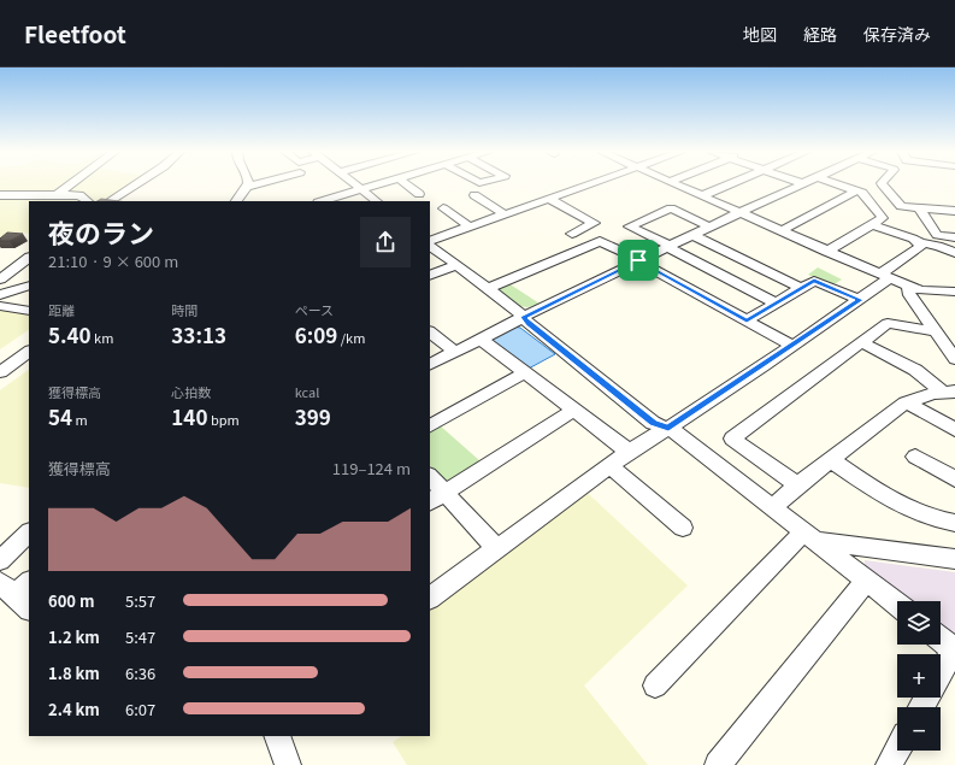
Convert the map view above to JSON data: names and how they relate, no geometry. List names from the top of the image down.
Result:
{
  "page": {
    "header": "Fleetfoot",
    "nav": ["地図", "経路", "保存済み"],
    "heading": ["夜のラン", "21:10 · 9 × 600 m"],
    "stats": [
      ["距離", "5.40 km"],
      ["時間", "33:13"],
      ["ペース", "6:09 /km"],
      ["獲得標高", "54 m"],
      ["心拍数", "140 bpm"],
      ["kcal", "399"]
    ],
    "chart": ["獲得標高", "119–124 m"],
    "list": [
      {
        "name": "600 m",
        "note": "5:57"
      },
      {
        "name": "1.2 km",
        "note": "5:47"
      },
      {
        "name": "1.8 km",
        "note": "6:36"
      },
      {
        "name": "2.4 km",
        "note": "6:07"
      }
    ],
    "map_buttons": ["+", "−"]
  }
}
